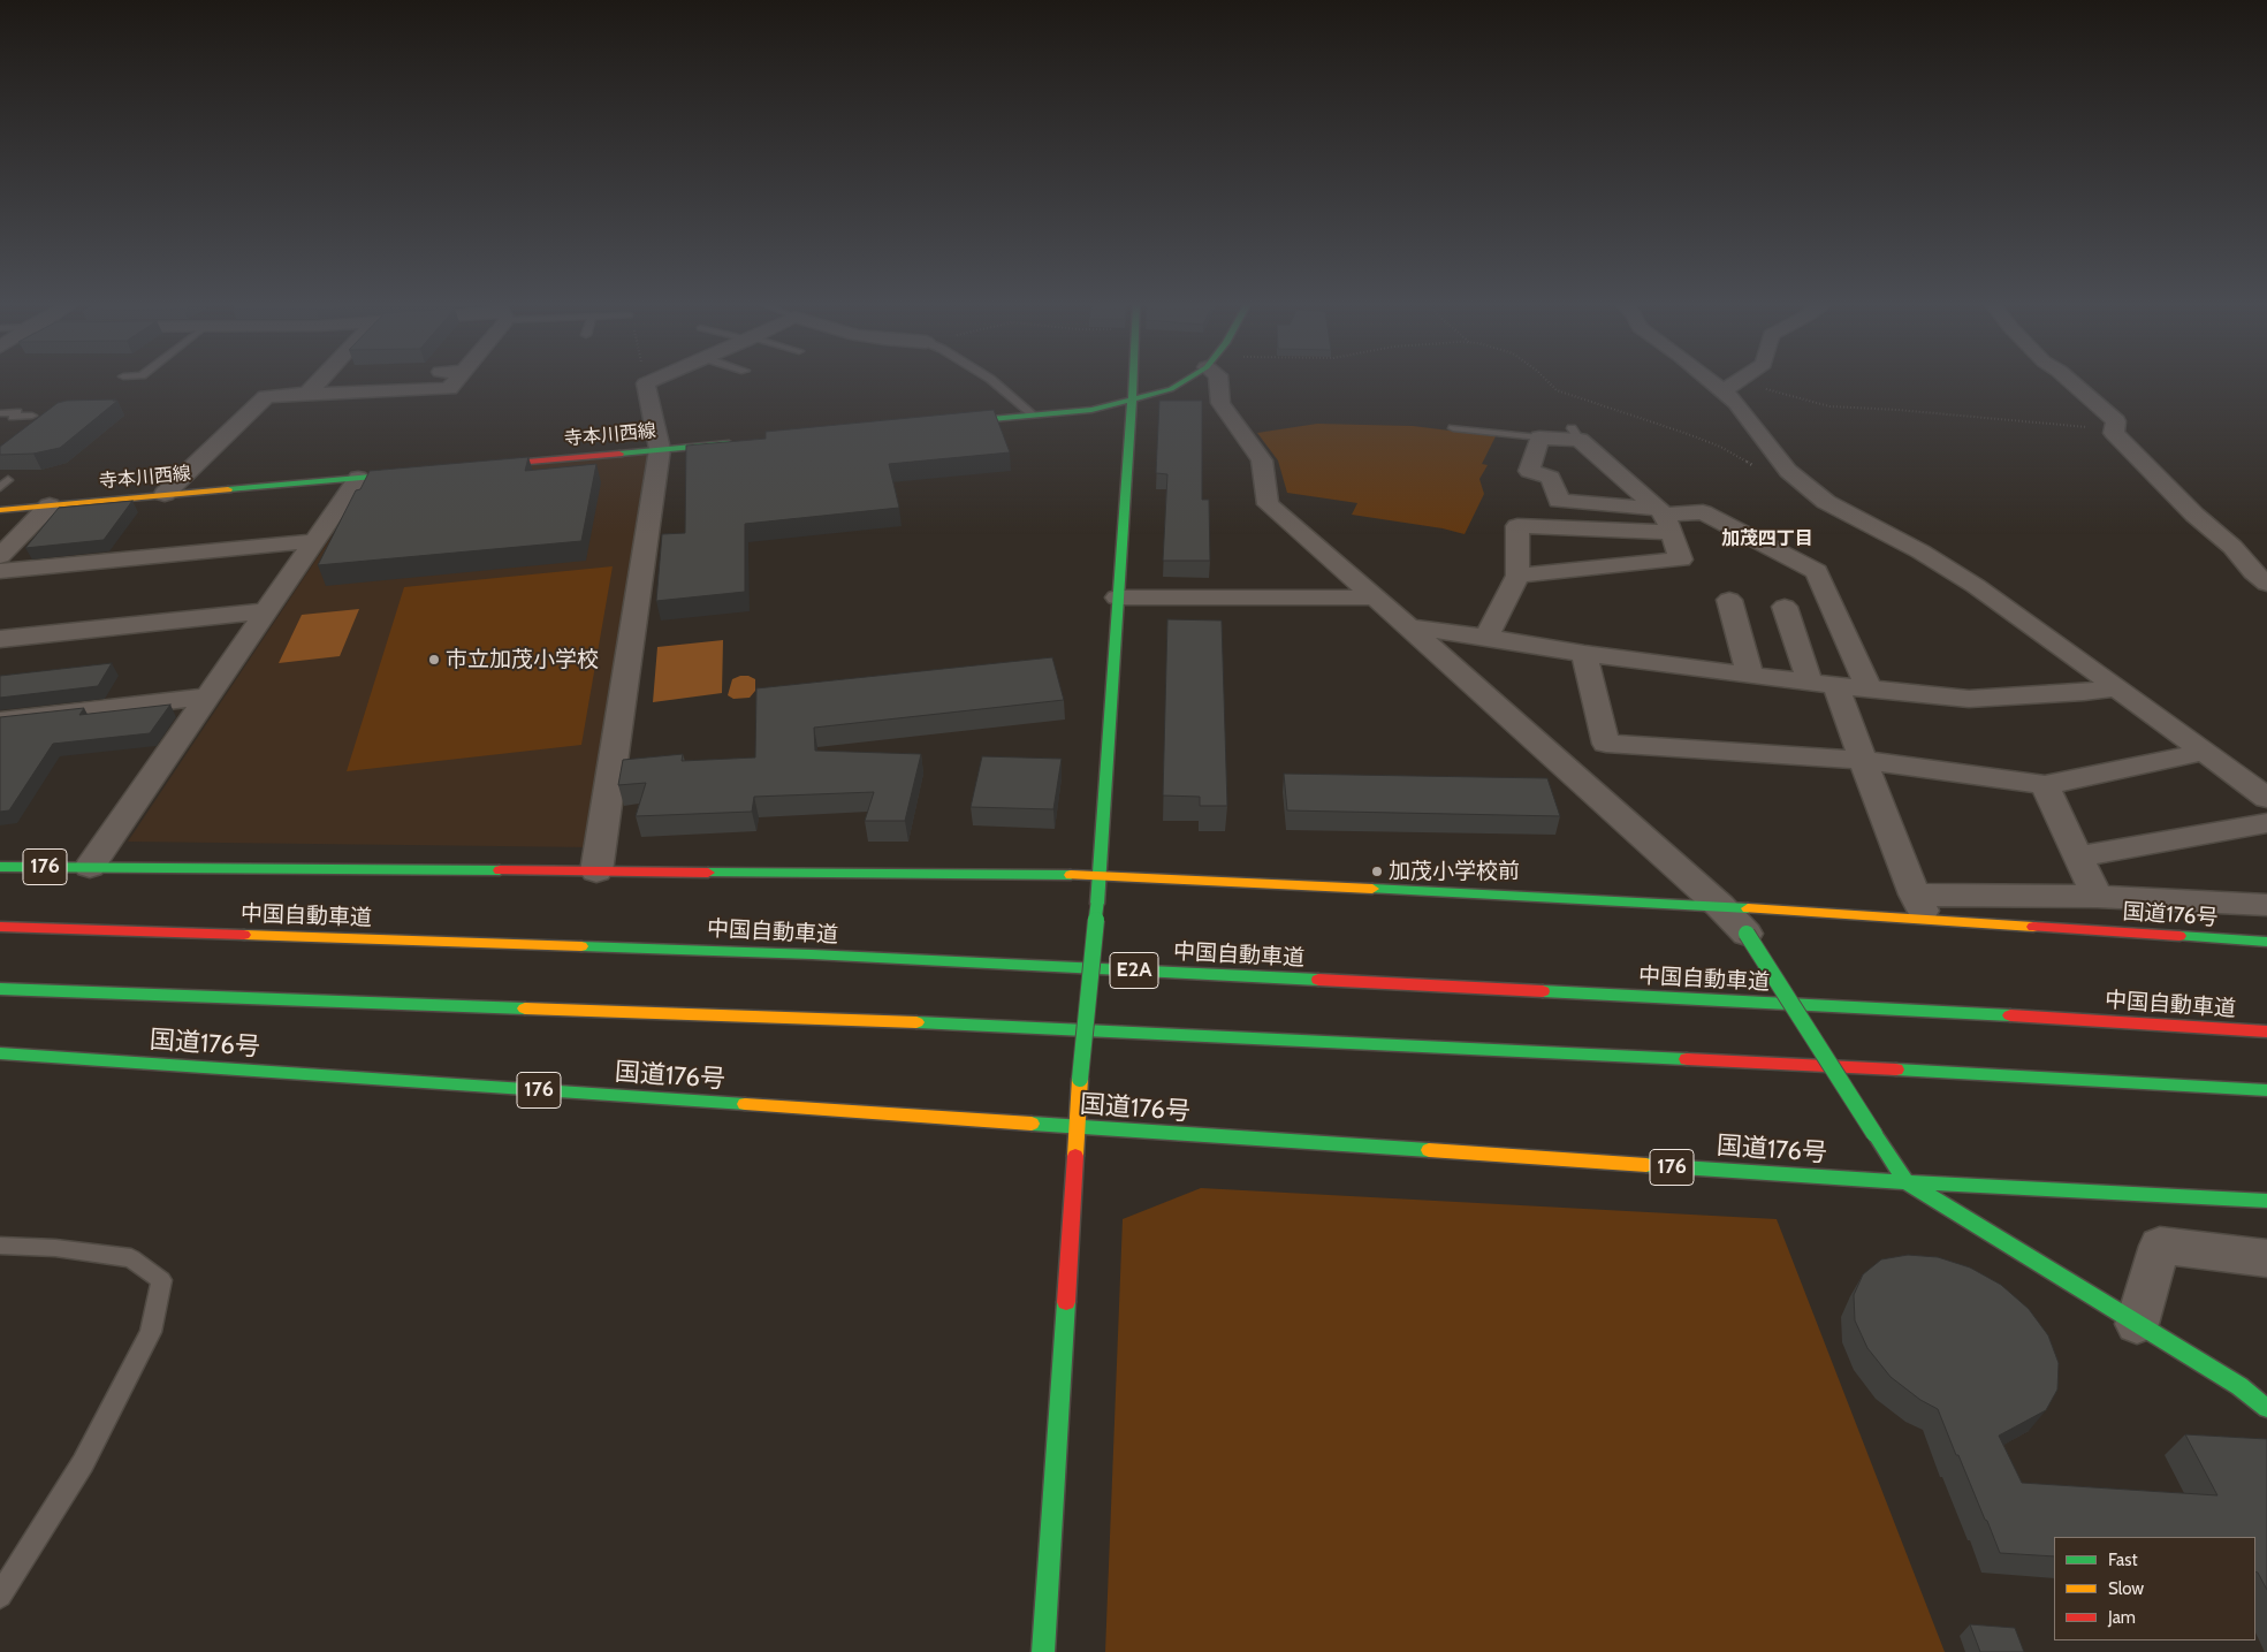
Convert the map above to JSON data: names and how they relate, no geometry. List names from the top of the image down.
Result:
{
  "streets": {
    "main road": [
      "寺本川西線",
      "176",
      "国道176号",
      "中国自動車道",
      "E2A"
    ]
  },
  "districts": ["加茂四丁目"],
  "places": ["市立加茂小学校", "加茂小学校前"],
  "legend": ["Fast", "Slow", "Jam"]
}
